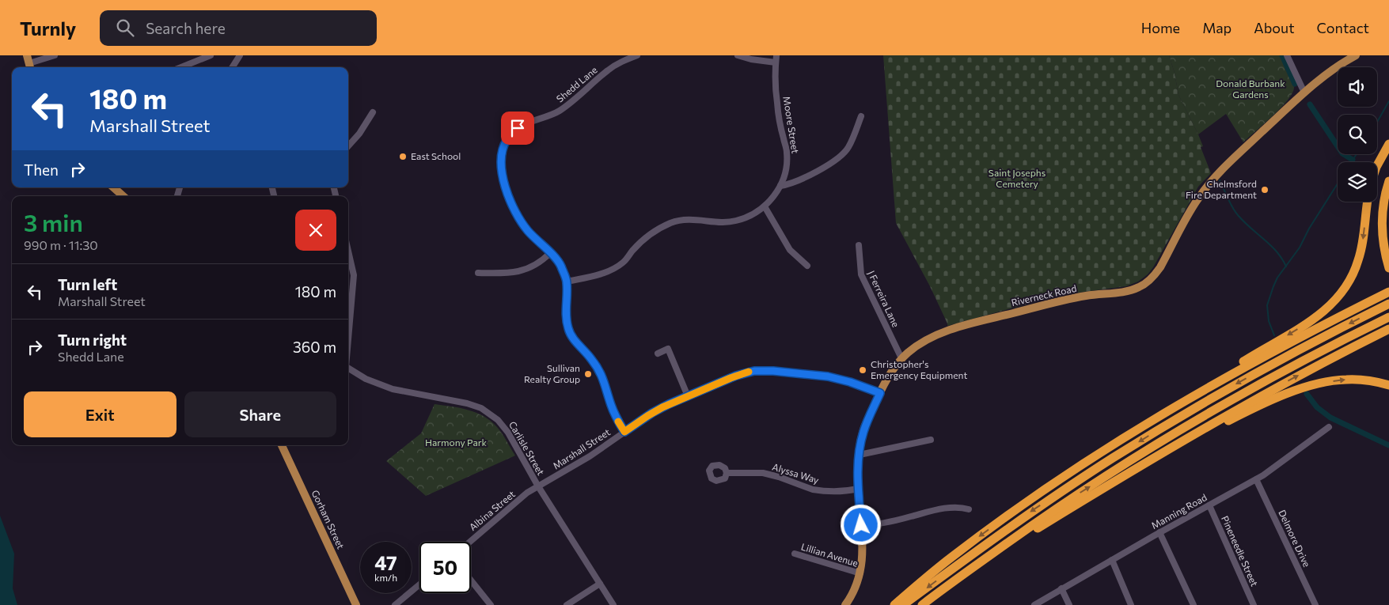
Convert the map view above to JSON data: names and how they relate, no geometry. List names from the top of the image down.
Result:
{
  "streets": {
    "main road": ["Riverneck Road", "Gorham Street"],
    "street": [
      "Shedd Lane",
      "Moore Street",
      "J Ferreira Lane",
      "Carlisle Street",
      "Marshall Street",
      "Alyssa Way",
      "Albina Street",
      "Manning Road",
      "Delmore Drive",
      "Pineneedle Street",
      "Lillian Avenue"
    ]
  },
  "crossings": [
    ["Shedd Lane", "Moore Street"],
    ["Shedd Lane", "Marshall Street"],
    ["Riverneck Road", "J Ferreira Lane"],
    ["Riverneck Road", "Marshall Street"],
    ["Riverneck Road", "Alyssa Way"],
    ["Riverneck Road", "Lillian Avenue"],
    ["Carlisle Street", "Marshall Street"],
    ["Carlisle Street", "Albina Street"],
    ["Marshall Street", "Albina Street"],
    ["Manning Road", "Delmore Drive"],
    ["Manning Road", "Pineneedle Street"]
  ],
  "parks": ["Donald Burbank Gardens", "Saint Josephs Cemetery", "Harmony Park"],
  "places": [
    "East School",
    "Chelmsford Fire Department",
    "Christopher's Emergency Equipment",
    "Sullivan Realty Group"
  ],
  "page": {
    "header": "Turnly",
    "search": "Search here",
    "nav": [
      "Home",
      "Map",
      "About",
      "Contact"
    ],
    "turn": ["180 m", "Marshall Street"],
    "then": "Then",
    "heading": ["3 min", "990 m · 11:30"],
    "list": [
      {
        "name": "Turn left",
        "note": "Marshall Street",
        "value": "180 m"
      },
      {
        "name": "Turn right",
        "note": "Shedd Lane",
        "value": "360 m"
      }
    ],
    "buttons": ["Exit", "Share"],
    "speed": "47 km/h",
    "limit": "50"
  }
}
